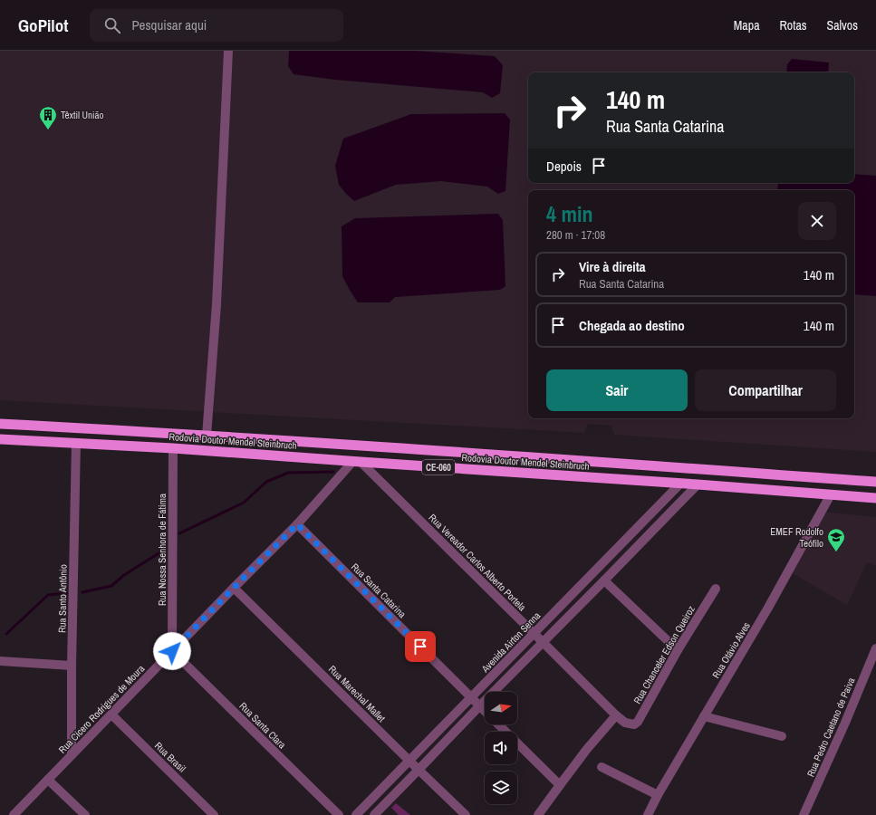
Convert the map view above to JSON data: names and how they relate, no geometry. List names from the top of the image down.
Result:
{
  "streets": {
    "highway": ["Rodovia Doutor Mendel Steinbruch", "CE-060"],
    "street": [
      "Rua Nossa Senhora de Fátima",
      "Rua Vereador Carlos Alberto Portela",
      "Rua Santa Catarina",
      "Rua Santo Antônio",
      "Avenida Airton Senna",
      "Rua Otávio Alves",
      "Rua Chanceler Edson Queiroz",
      "Rua Marechal Mallet",
      "Rua Cícero Rodrigues de Moura",
      "Rua Santa Clara",
      "Rua Pedro Caetano de Paiva",
      "Rua Brasil"
    ]
  },
  "crossings": [
    ["Rodovia Doutor Mendel Steinbruch", "Rua Nossa Senhora de Fátima"],
    ["Rodovia Doutor Mendel Steinbruch", "Rua Vereador Carlos Alberto Portela"],
    ["Rodovia Doutor Mendel Steinbruch", "Rua Santo Antônio"],
    ["Rodovia Doutor Mendel Steinbruch", "Avenida Airton Senna"],
    ["Rodovia Doutor Mendel Steinbruch", "Rua Otávio Alves"],
    ["Rodovia Doutor Mendel Steinbruch", "Rua Cícero Rodrigues de Moura"],
    ["Rua Nossa Senhora de Fátima", "Rua Cícero Rodrigues de Moura"],
    ["Rua Nossa Senhora de Fátima", "Rua Santa Clara"],
    ["Rua Vereador Carlos Alberto Portela", "Avenida Airton Senna"],
    ["Rua Vereador Carlos Alberto Portela", "Rua Chanceler Edson Queiroz"],
    ["Rua Vereador Carlos Alberto Portela", "Rua Cícero Rodrigues de Moura"],
    ["Rua Santa Catarina", "Avenida Airton Senna"],
    ["Rua Santa Catarina", "Rua Cícero Rodrigues de Moura"],
    ["Rua Santo Antônio", "Rua Cícero Rodrigues de Moura"],
    ["Avenida Airton Senna", "Rua Marechal Mallet"],
    ["Rua Marechal Mallet", "Rua Cícero Rodrigues de Moura"],
    ["Rua Cícero Rodrigues de Moura", "Rua Santa Clara"],
    ["Rua Cícero Rodrigues de Moura", "Rua Brasil"]
  ],
  "places": {
    "building": ["Têxtil União"],
    "school or university": ["EMEF Rodolfo Teófilo"]
  },
  "north": "right",
  "page": {
    "header": "GoPilot",
    "search": "Pesquisar aqui",
    "nav": ["Mapa", "Rotas", "Salvos"],
    "turn": ["140 m", "Rua Santa Catarina"],
    "then": "Depois",
    "heading": ["4 min", "280 m · 17:08"],
    "list": [
      {
        "name": "Vire à direita",
        "note": "Rua Santa Catarina",
        "value": "140 m"
      },
      {
        "name": "Chegada ao destino",
        "value": "140 m"
      }
    ],
    "buttons": ["Sair", "Compartilhar"]
  }
}
